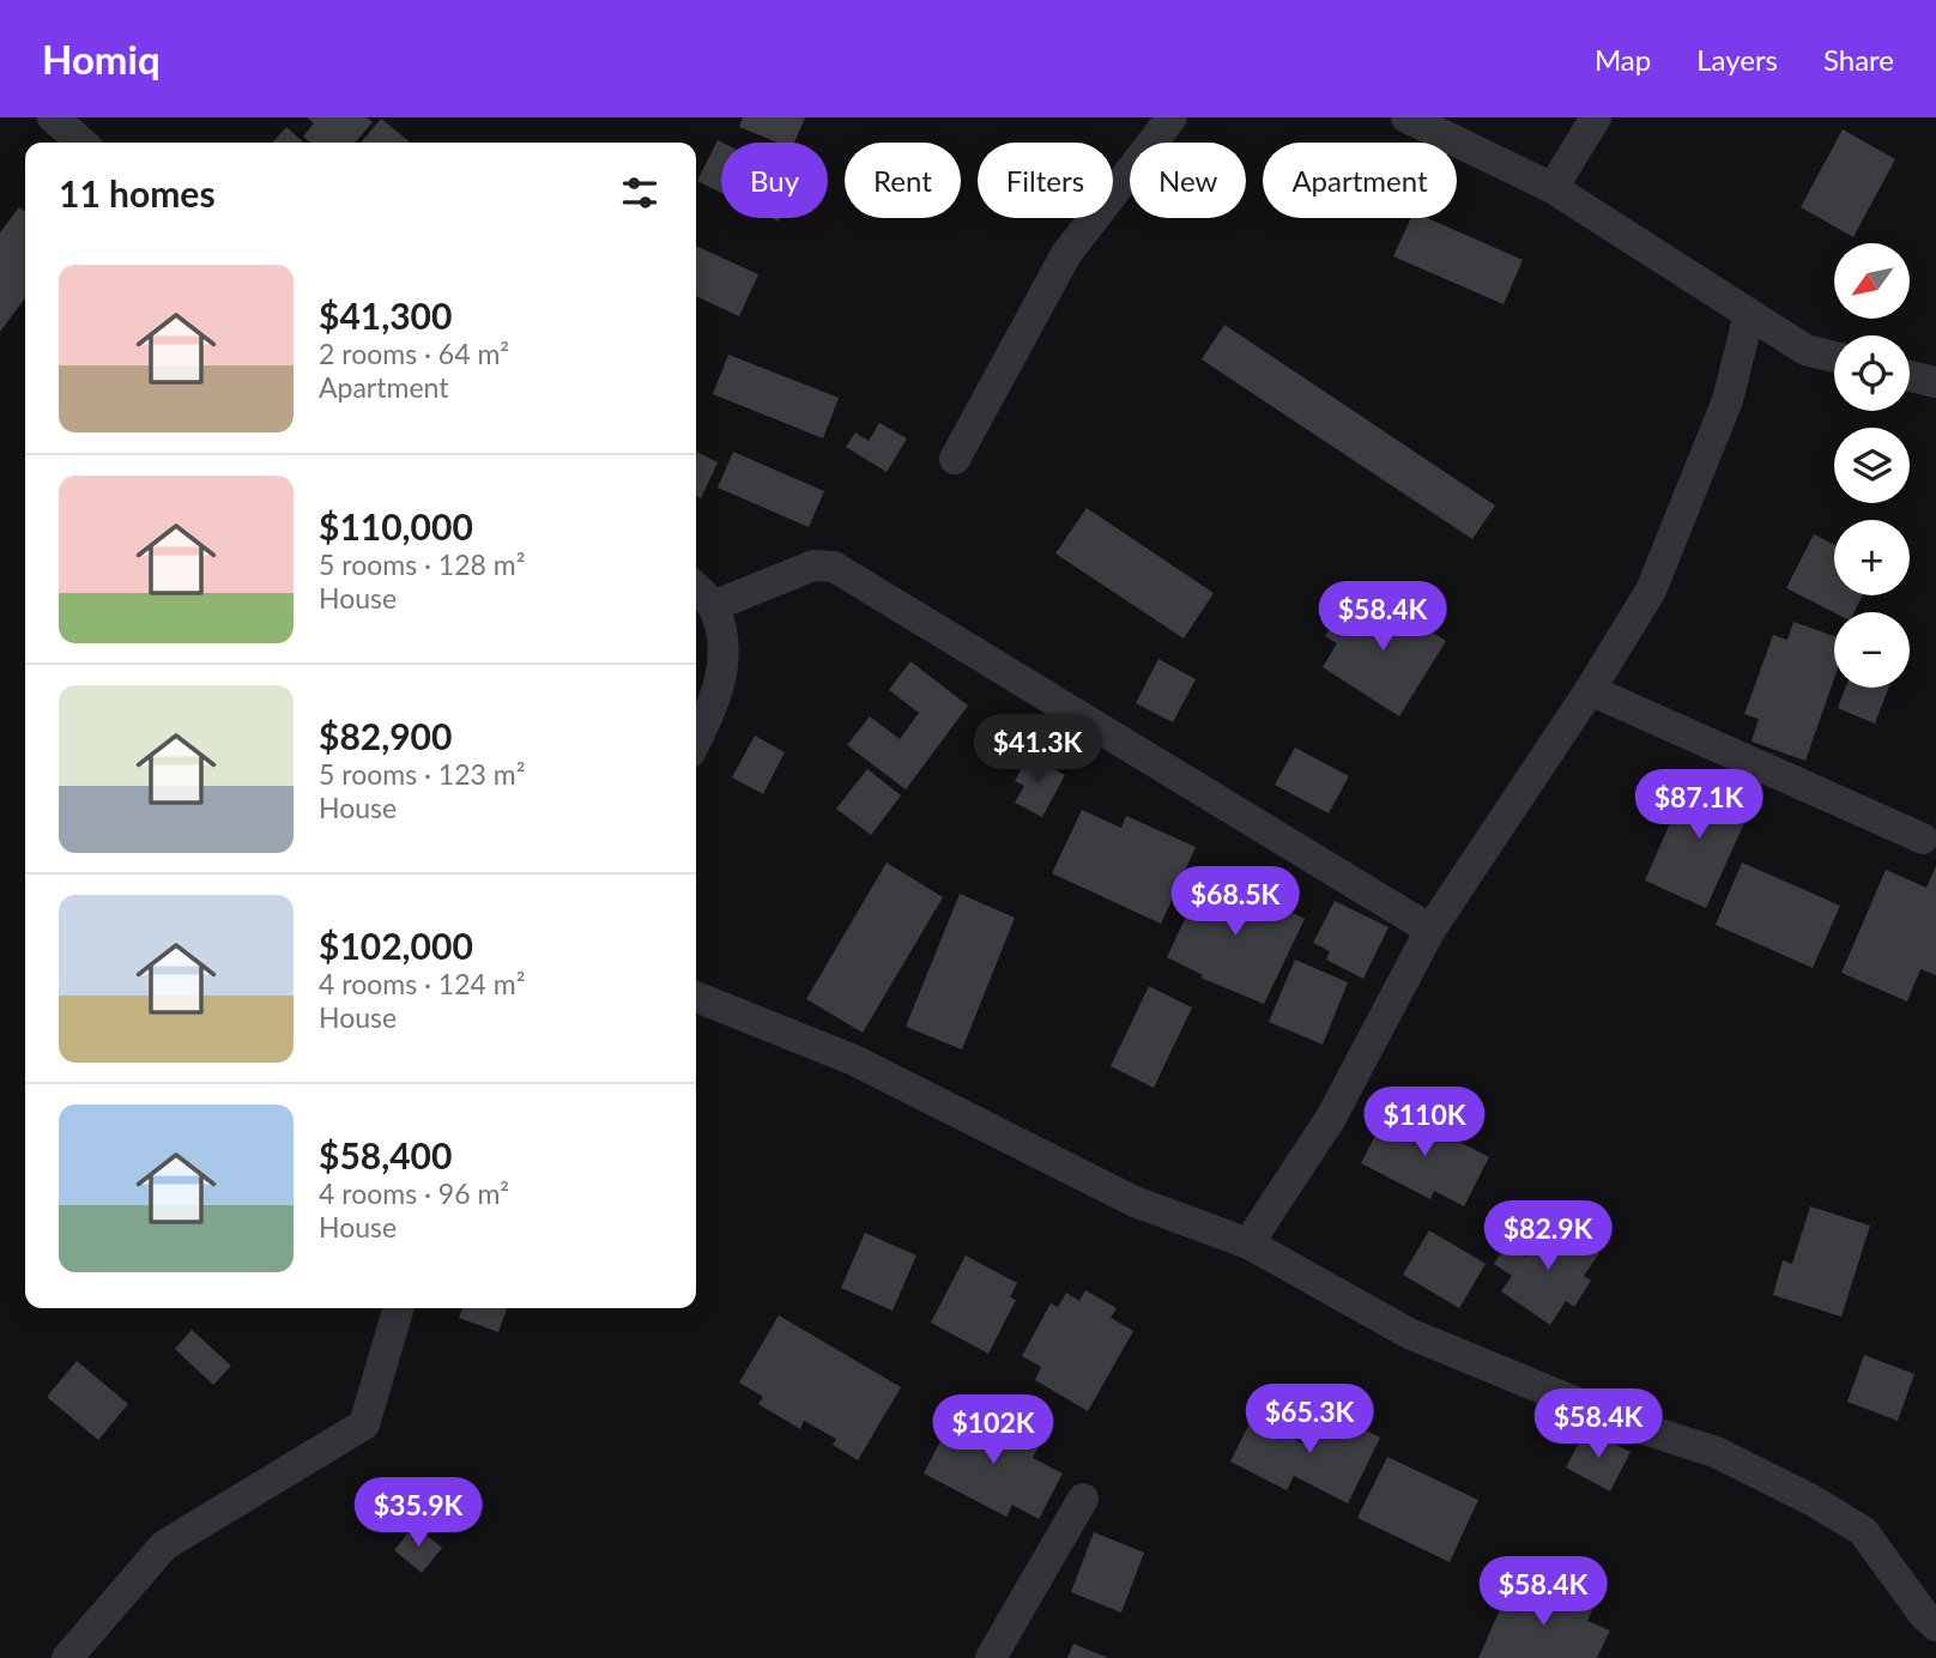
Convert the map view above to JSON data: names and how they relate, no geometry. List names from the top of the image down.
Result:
{
  "north": "bottom left",
  "page": {
    "header": "Homiq",
    "nav": ["Map", "Layers", "Share"],
    "chip": [
      "Buy",
      "Rent",
      "Filters",
      "New",
      "Apartment"
    ],
    "heading": "11 homes",
    "map_buttons": ["+", "−"],
    "list": [
      {
        "name": "$41,300",
        "note": "2 rooms · 64 m² · Apartment"
      },
      {
        "name": "$110,000",
        "note": "5 rooms · 128 m² · House"
      },
      {
        "name": "$82,900",
        "note": "5 rooms · 123 m² · House"
      },
      {
        "name": "$102,000",
        "note": "4 rooms · 124 m² · House"
      },
      {
        "name": "$58,400",
        "note": "4 rooms · 96 m² · House"
      }
    ],
    "price": [
      "$58.4K",
      "$41.3K",
      "$87.1K",
      "$68.5K",
      "$110K",
      "$82.9K",
      "$65.3K",
      "$58.4K",
      "$102K",
      "$35.9K",
      "$58.4K"
    ]
  }
}
